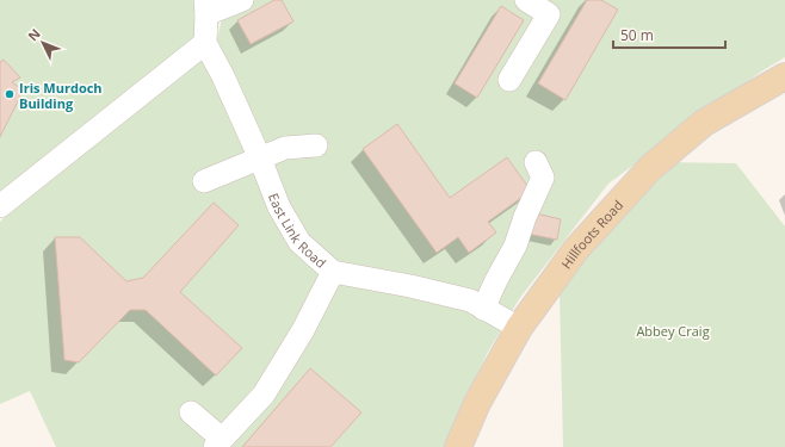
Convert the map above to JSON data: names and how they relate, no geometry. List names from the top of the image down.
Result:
{
  "streets": {
    "main road": ["Hillfoots Road"],
    "lane": ["East Link Road"]
  },
  "crossings": [
    ["East Link Road", "Hillfoots Road"]
  ],
  "parks": ["Abbey Craig"],
  "places": ["Iris Murdoch Building"],
  "scale_bar": "50 m",
  "north": "top left"
}
